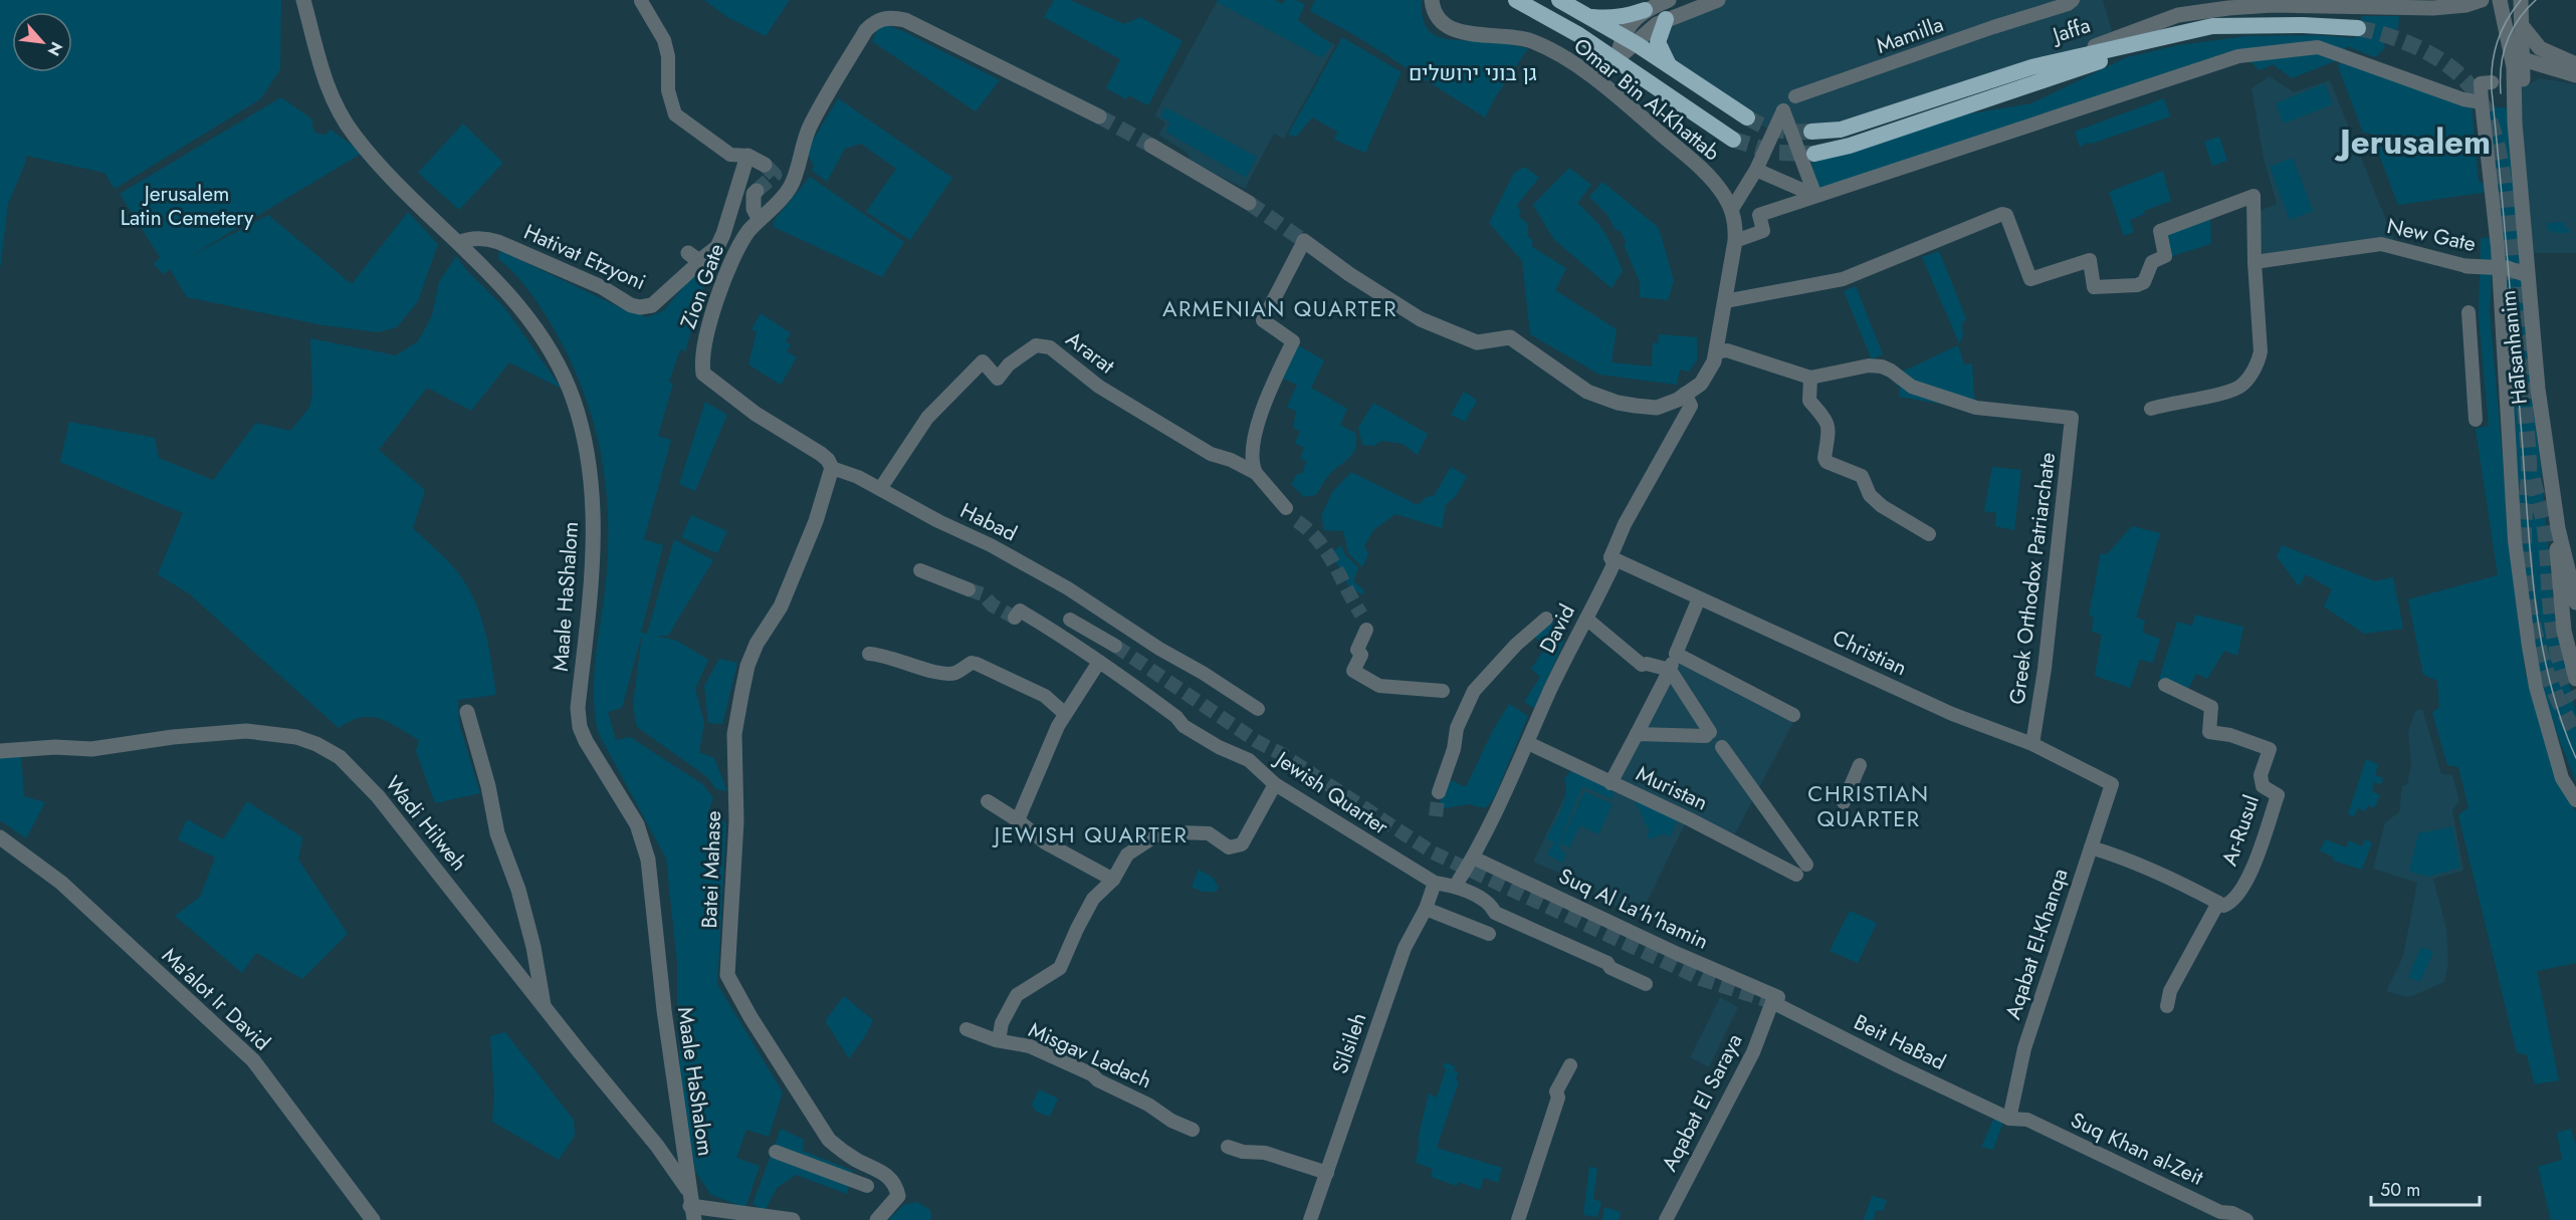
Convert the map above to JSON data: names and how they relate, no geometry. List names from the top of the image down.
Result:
{
  "streets": {
    "highway": ["Jaffa"],
    "street": [
      "Mamilla",
      "Omar Bin Al-Khattab",
      "New Gate",
      "Hativat Etzyoni",
      "Zion Gate",
      "HaTsanhanim",
      "Ararat",
      "Habad",
      "Greek Orthodox Patriarchate",
      "Maale HaShalom",
      "David",
      "Christian",
      "Muristan",
      "Jewish Quarter",
      "Wadi Hilweh",
      "Ar-Rusul",
      "Batei Mahase",
      "Suq Al La'h'hamin",
      "Aqabat El-Khanqa",
      "Ma'alot Ir David",
      "Beit HaBad",
      "Silsileh",
      "Misgav Ladach",
      "Aqabat El Saraya",
      "Suq Khan al-Zeit"
    ]
  },
  "crossings": [
    ["Omar Bin Al-Khattab", "David"],
    ["New Gate", "HaTsanhanim"],
    ["Hativat Etzyoni", "Maale HaShalom"],
    ["Zion Gate", "Habad"],
    ["Ararat", "Habad"],
    ["Habad", "Batei Mahase"],
    ["Greek Orthodox Patriarchate", "Christian"],
    ["Maale HaShalom", "Wadi Hilweh"],
    ["David", "Christian"],
    ["David", "Muristan"],
    ["David", "Jewish Quarter"],
    ["David", "Suq Al La'h'hamin"],
    ["Christian", "Aqabat El-Khanqa"],
    ["Jewish Quarter", "Silsileh"],
    ["Suq Al La'h'hamin", "Beit HaBad"],
    ["Suq Al La'h'hamin", "Aqabat El Saraya"],
    ["Aqabat El-Khanqa", "Beit HaBad"],
    ["Aqabat El-Khanqa", "Suq Khan al-Zeit"],
    ["Beit HaBad", "Aqabat El Saraya"],
    ["Beit HaBad", "Suq Khan al-Zeit"]
  ],
  "districts": [
    "Jerusalem",
    "ARMENIAN QUARTER",
    "CHRISTIAN QUARTER",
    "JEWISH QUARTER"
  ],
  "parks": ["גן בוני ירושלים", "Jerusalem Latin Cemetery"],
  "scale_bar": "50 m",
  "north": "bottom right"
}
